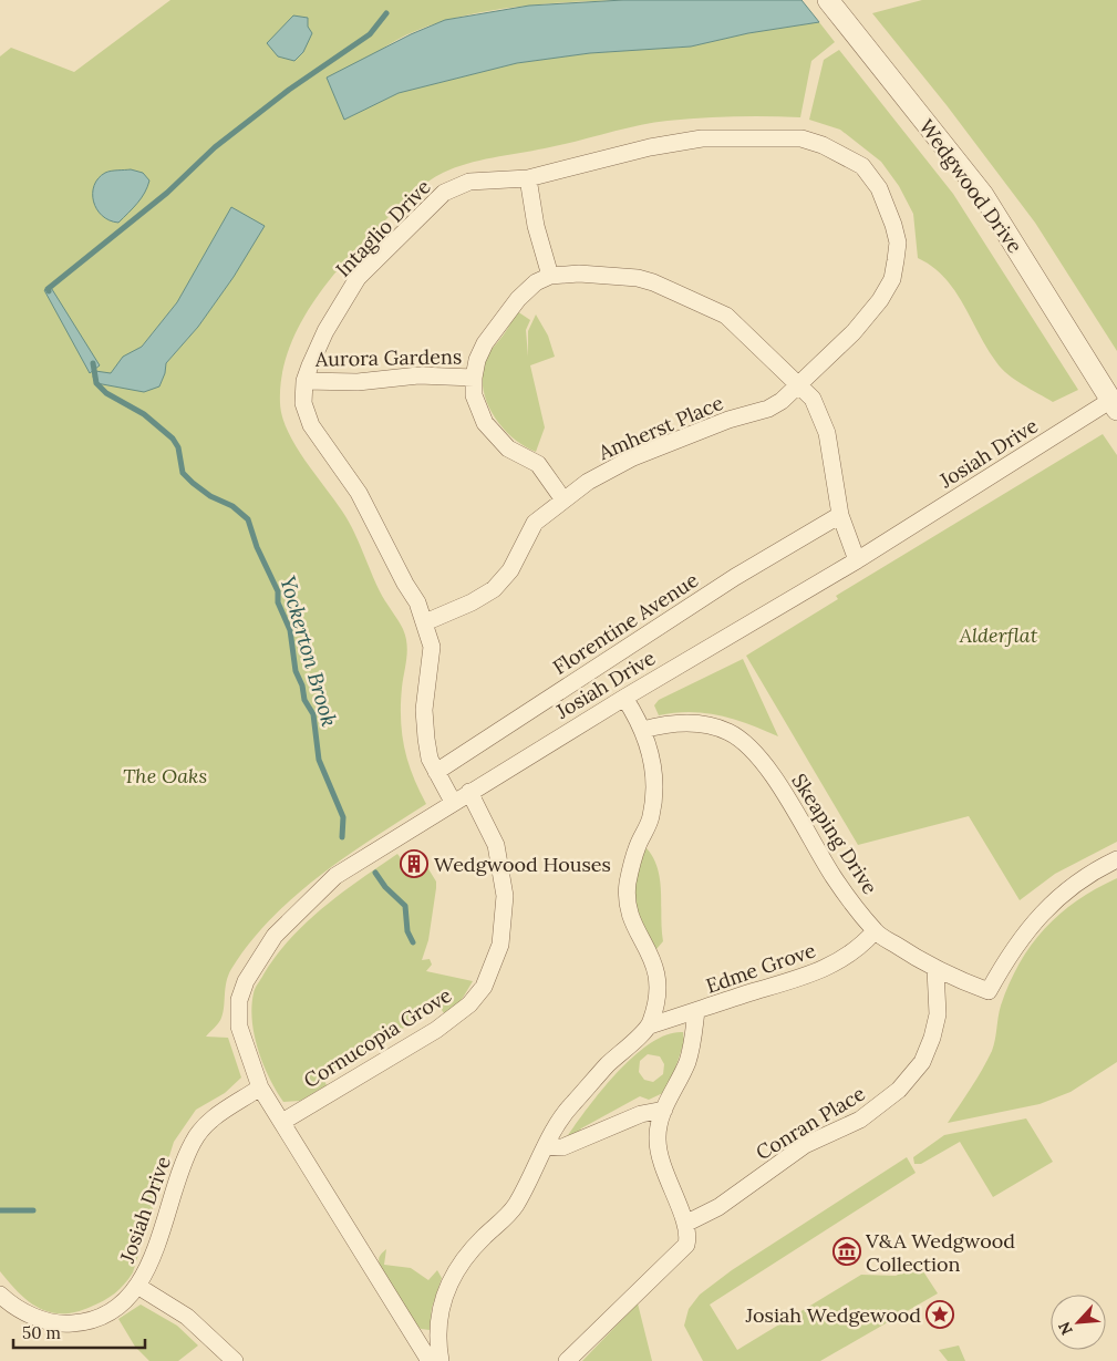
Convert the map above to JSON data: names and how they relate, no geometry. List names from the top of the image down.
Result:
{
  "streets": {
    "street": [
      "Wedgwood Drive",
      "Intaglio Drive",
      "Aurora Gardens",
      "Amherst Place",
      "Josiah Drive",
      "Florentine Avenue",
      "Skeaping Drive",
      "Edme Grove",
      "Cornucopia Grove",
      "Conran Place"
    ]
  },
  "crossings": [
    ["Wedgwood Drive", "Josiah Drive"],
    ["Intaglio Drive", "Aurora Gardens"],
    ["Intaglio Drive", "Amherst Place"],
    ["Intaglio Drive", "Josiah Drive"],
    ["Intaglio Drive", "Florentine Avenue"],
    ["Josiah Drive", "Cornucopia Grove"],
    ["Skeaping Drive", "Edme Grove"],
    ["Skeaping Drive", "Conran Place"]
  ],
  "water": ["Yockerton Brook"],
  "parks": ["Alderflat", "The Oaks"],
  "places": {
    "building": ["Wedgwood Houses"],
    "museum": ["V&A Wedgwood Collection"],
    "place": ["Josiah Wedgewood"]
  },
  "scale_bar": "50 m",
  "north": "bottom left"
}
